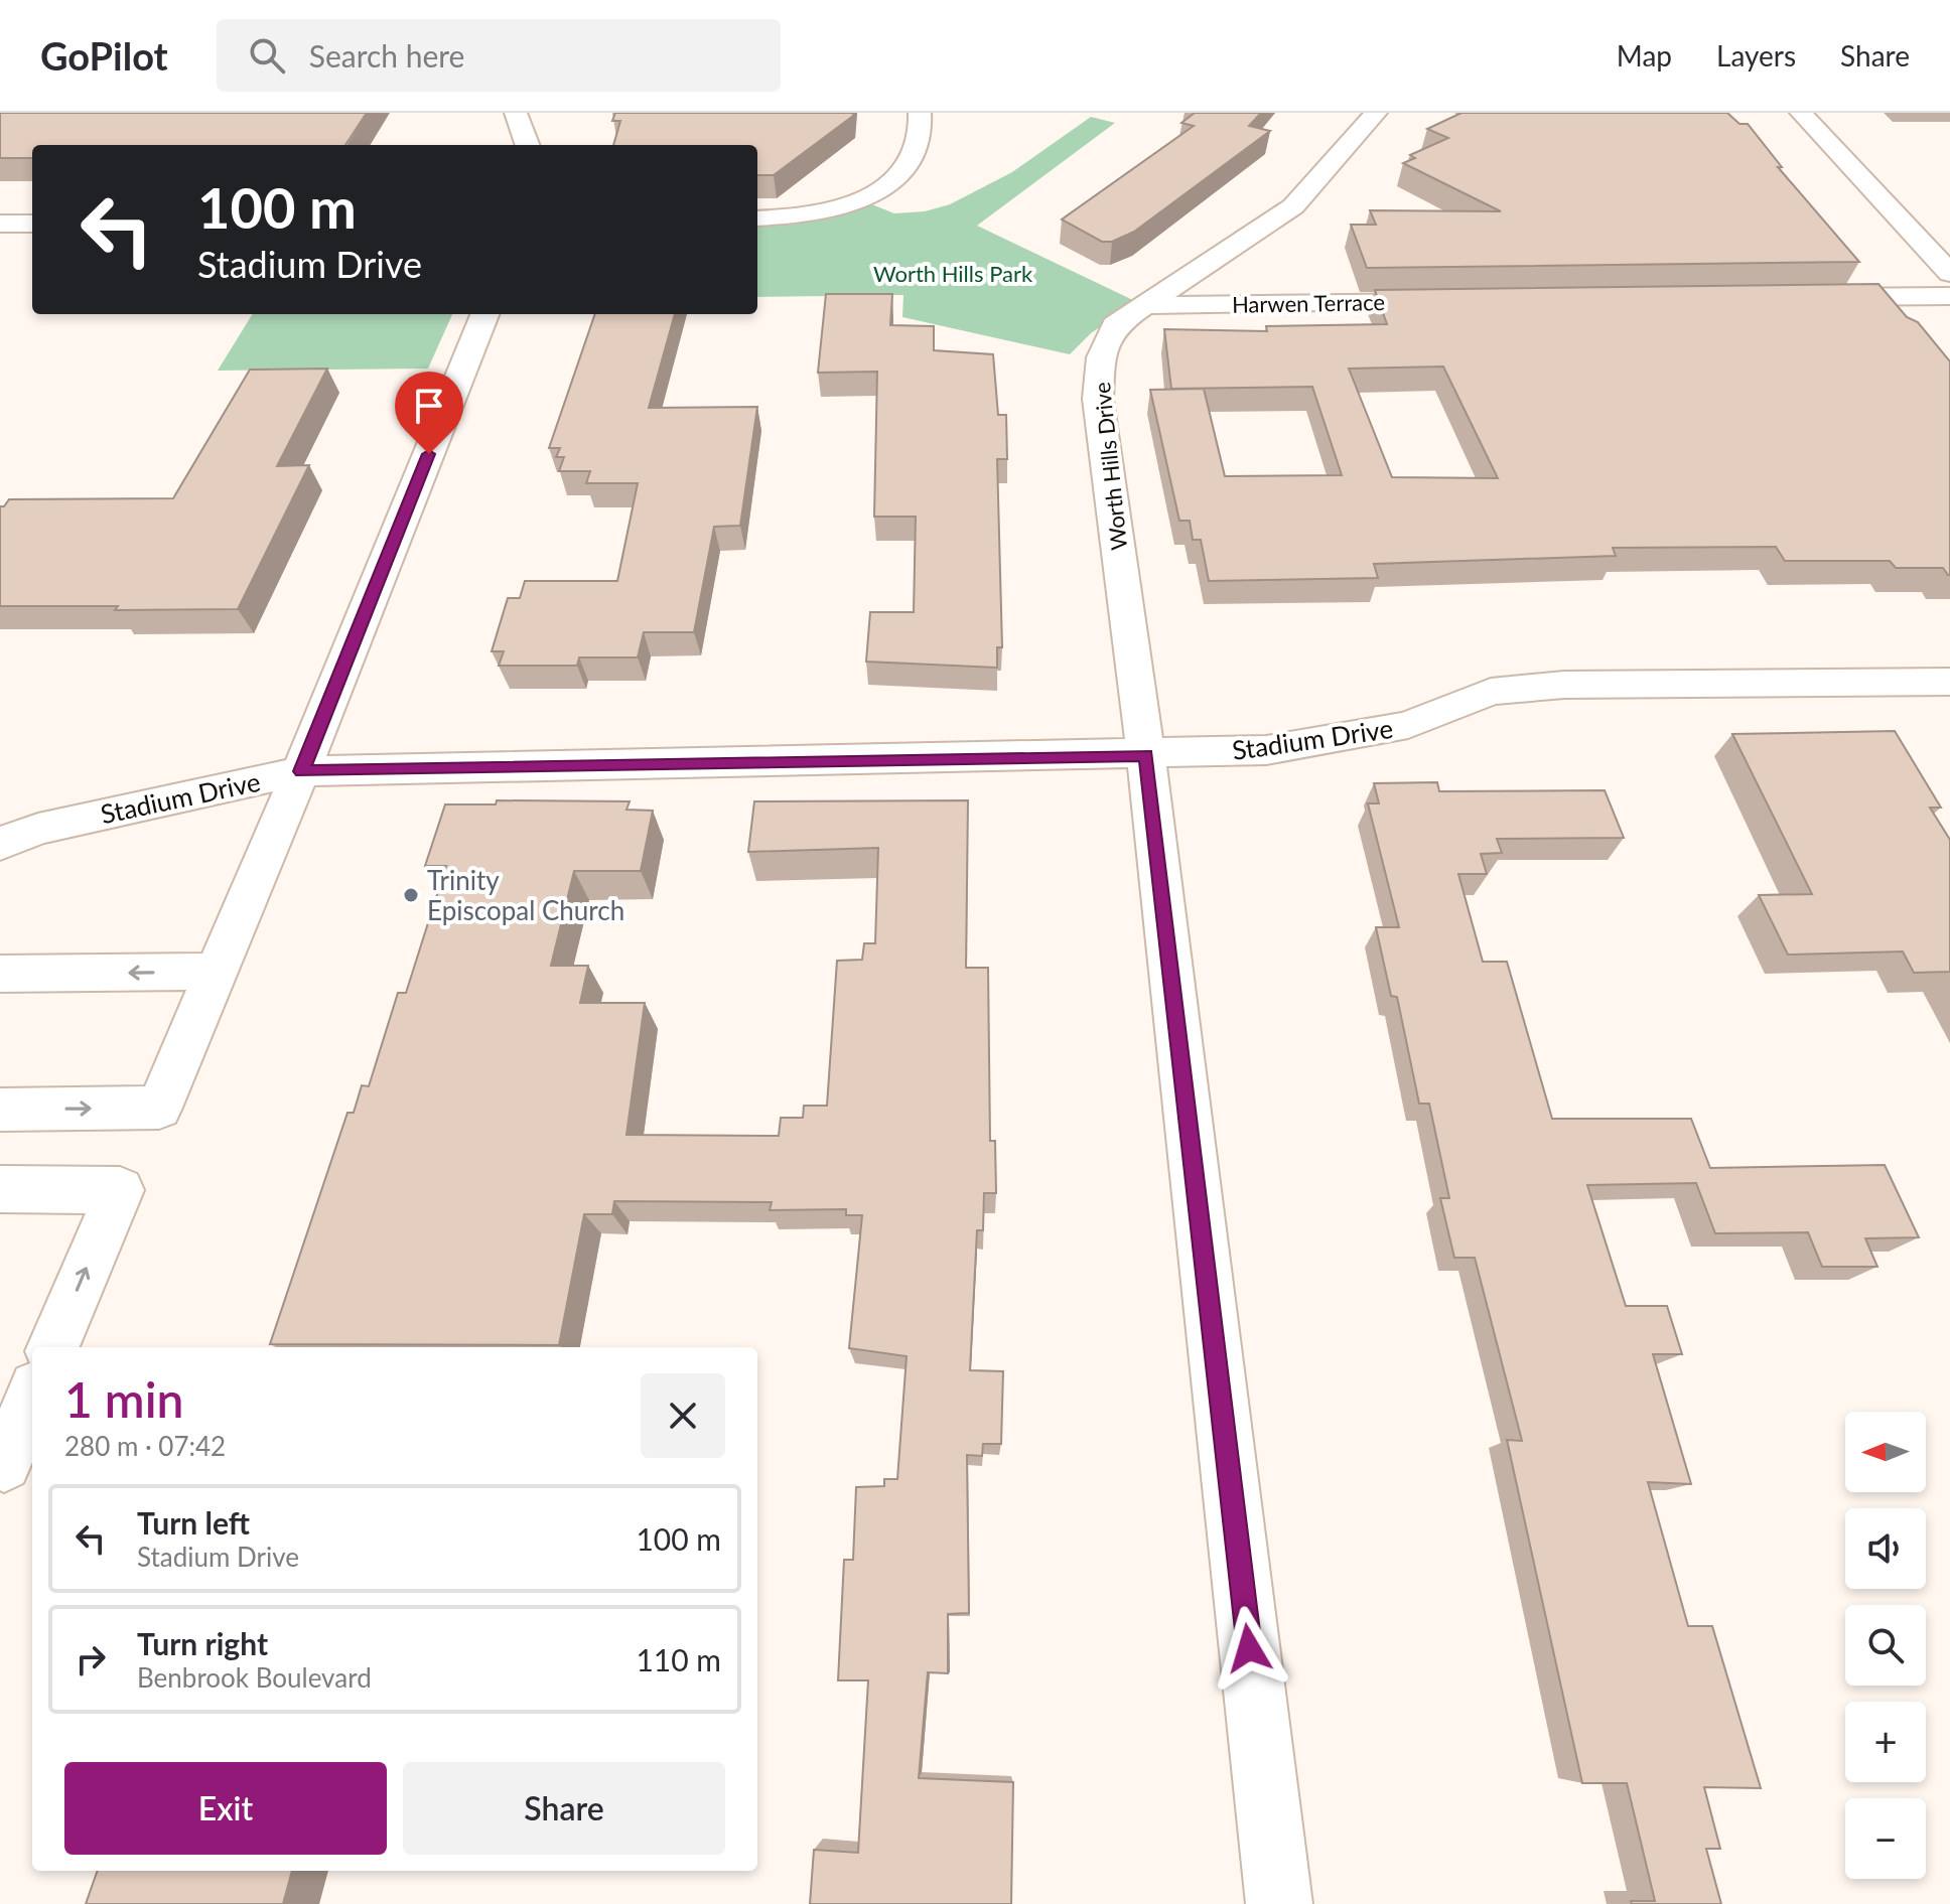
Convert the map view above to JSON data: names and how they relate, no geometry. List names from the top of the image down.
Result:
{
  "streets": {
    "street": ["Harwen Terrace", "Worth Hills Drive", "Stadium Drive"]
  },
  "crossings": [
    ["Harwen Terrace", "Worth Hills Drive"],
    ["Worth Hills Drive", "Stadium Drive"]
  ],
  "parks": ["Worth Hills Park"],
  "places": ["Trinity Episcopal Church"],
  "north": "left",
  "page": {
    "header": "GoPilot",
    "search": "Search here",
    "nav": ["Map", "Layers", "Share"],
    "turn": ["100 m", "Stadium Drive"],
    "heading": ["1 min", "280 m · 07:42"],
    "map_buttons": ["+", "−"],
    "list": [
      {
        "name": "Turn left",
        "note": "Stadium Drive",
        "value": "100 m"
      },
      {
        "name": "Turn right",
        "note": "Benbrook Boulevard",
        "value": "110 m"
      }
    ],
    "buttons": ["Exit", "Share"]
  }
}
